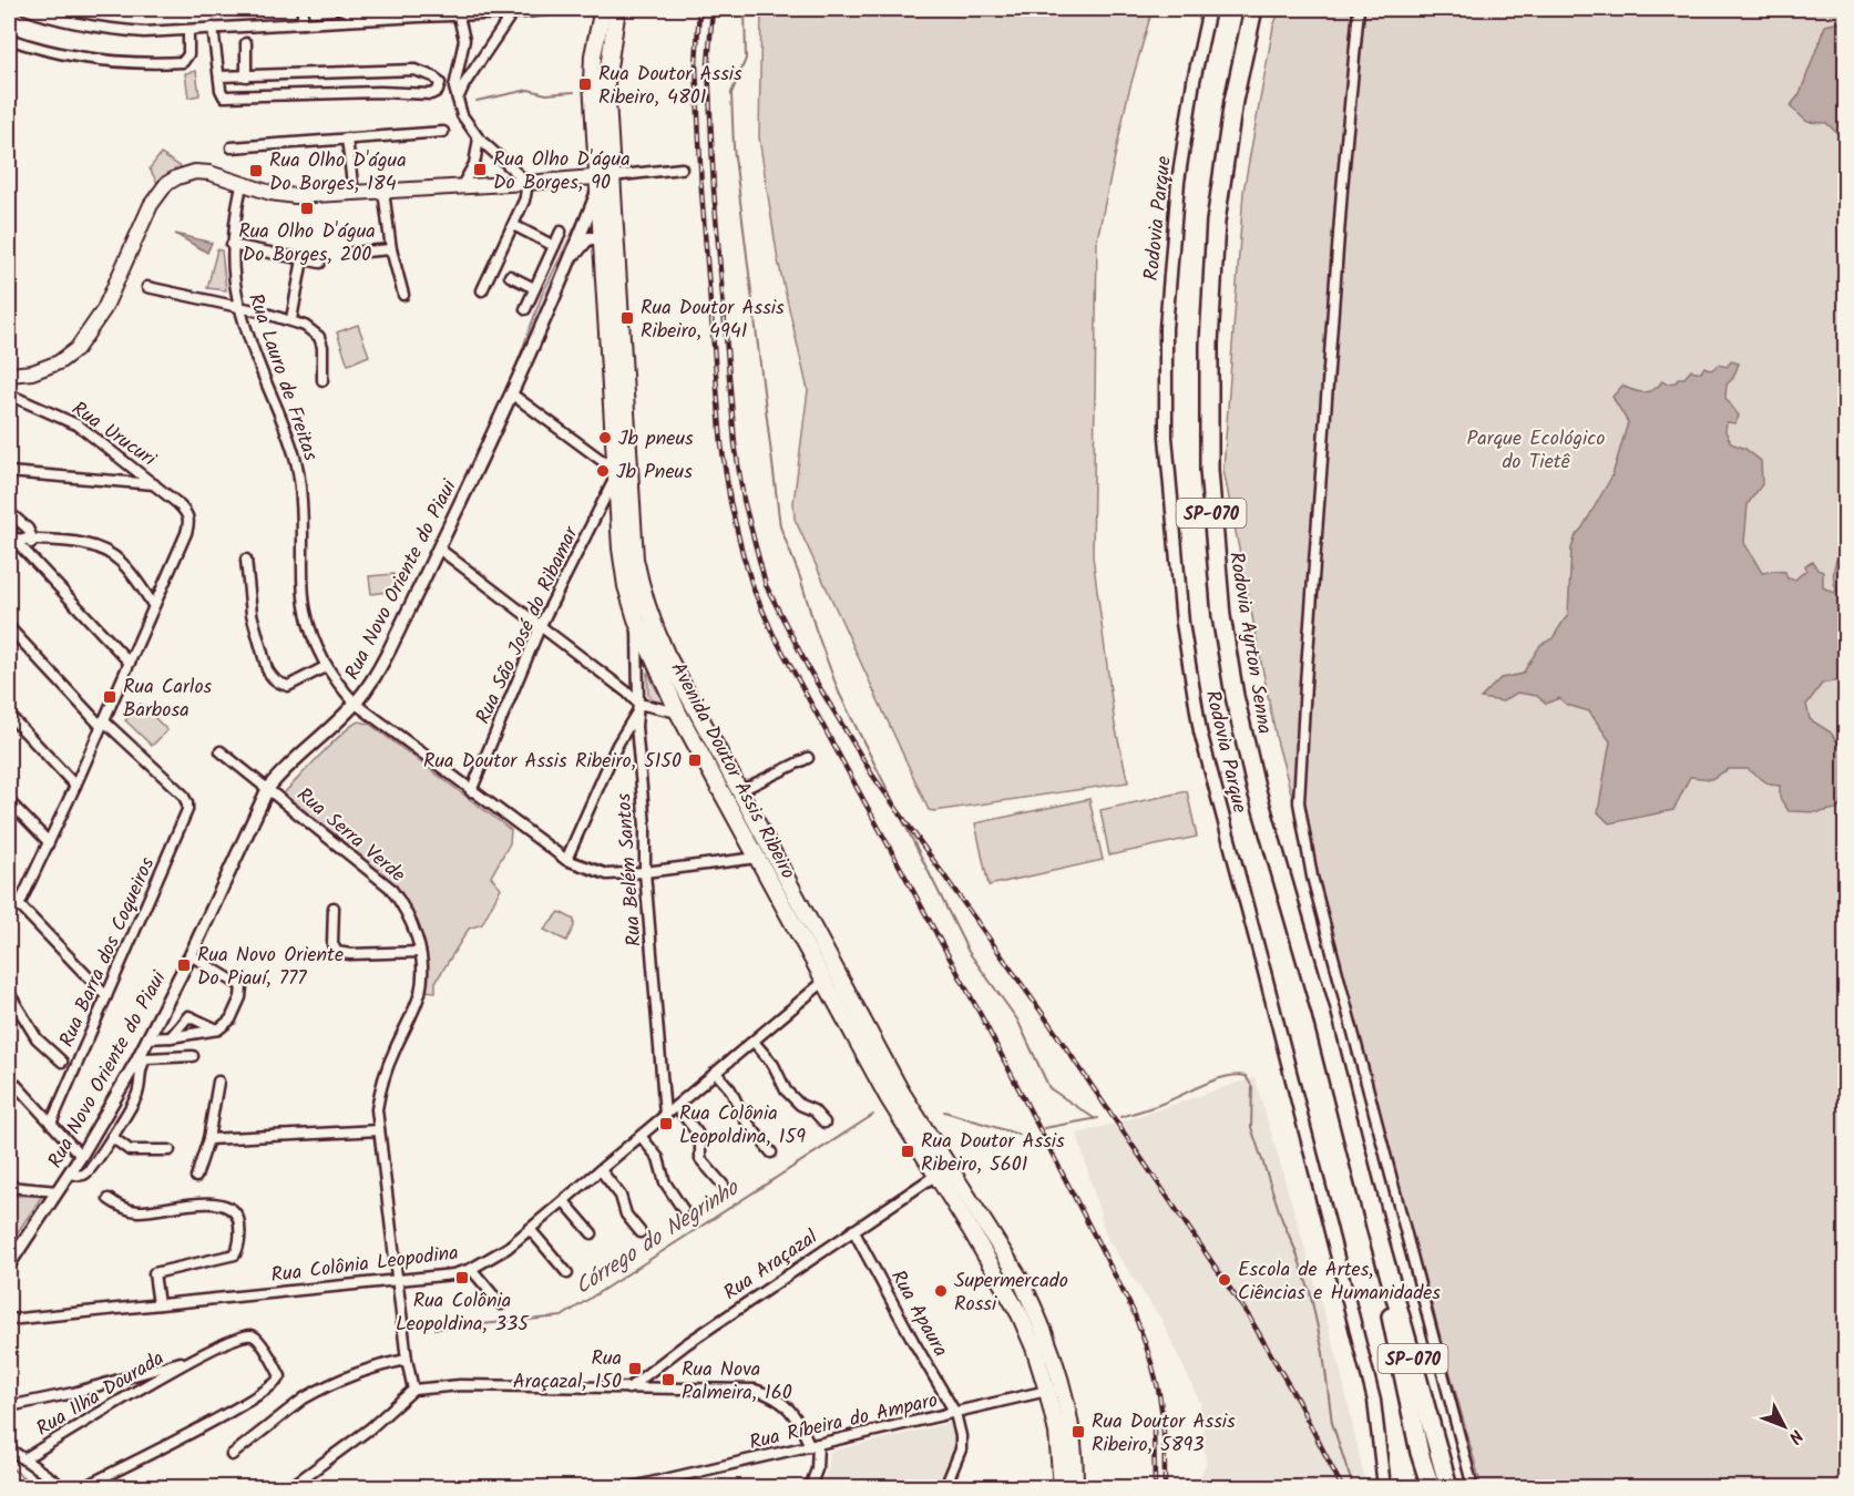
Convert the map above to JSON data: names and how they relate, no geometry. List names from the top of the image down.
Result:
{
  "streets": {
    "highway": ["SP-070", "Rodovia Ayrton Senna"],
    "main road": ["Avenida Doutor Assis Ribeiro"],
    "street": [
      "Rodovia Parque",
      "Rua Lauro de Freitas",
      "Rua Urucuri",
      "Rua Novo Oriente do Piaui",
      "Rua São José do Ribamar",
      "Rua Serra Verde",
      "Rua Belém Santos",
      "Rua Barra dos Coqueiros",
      "Rua Colônia Leopodina",
      "Rua Araçazal",
      "Rua Apaura",
      "Rua Ilha Dourada",
      "Rua Ríbeira do Amparo"
    ]
  },
  "crossings": [
    ["Rua Lauro de Freitas", "Rua Novo Oriente do Piaui"],
    ["Rua Lauro de Freitas", "Rua São José do Ribamar"],
    ["Rua Lauro de Freitas", "Avenida Doutor Assis Ribeiro"],
    ["Rua Lauro de Freitas", "Rua Belém Santos"],
    ["Rua Novo Oriente do Piaui", "Avenida Doutor Assis Ribeiro"],
    ["Rua Novo Oriente do Piaui", "Rua Serra Verde"],
    ["Rua São José do Ribamar", "Avenida Doutor Assis Ribeiro"],
    ["Avenida Doutor Assis Ribeiro", "Rua Belém Santos"],
    ["Avenida Doutor Assis Ribeiro", "Rua Colônia Leopodina"],
    ["Avenida Doutor Assis Ribeiro", "Rua Araçazal"],
    ["Avenida Doutor Assis Ribeiro", "Rua Ríbeira do Amparo"],
    ["Rua Serra Verde", "Rua Colônia Leopodina"],
    ["Rua Belém Santos", "Rua Colônia Leopodina"],
    ["Rua Araçazal", "Rua Apaura"],
    ["Rua Apaura", "Rua Ríbeira do Amparo"]
  ],
  "water": ["Córrego do Negrinho"],
  "parks": ["Parque Ecológico do Tietê"],
  "places": {
    "transit": [
      "Rua Doutor Assis Ribeiro, 4801",
      "Rua Olho D'água Do Borges, 90",
      "Rua Olho D'água Do Borges, 184",
      "Rua Olho D'água Do Borges, 200",
      "Rua Doutor Assis Ribeiro, 4941",
      "Rua Carlos Barbosa",
      "Rua Doutor Assis Ribeiro, 5150",
      "Rua Novo Oriente Do Piauí, 777",
      "Rua Colônia Leopoldina, 159",
      "Rua Doutor Assis Ribeiro, 5601",
      "Rua Colônia Leopoldina, 335",
      "Rua Araçazal, 150",
      "Rua Nova Palmeira, 160",
      "Rua Doutor Assis Ribeiro, 5893"
    ],
    "other": [
      "Jb pneus",
      "Jb Pneus",
      "Escola de Artes, Ciências e Humanidades",
      "Supermercado Rossi"
    ]
  },
  "north": "bottom right"
}
